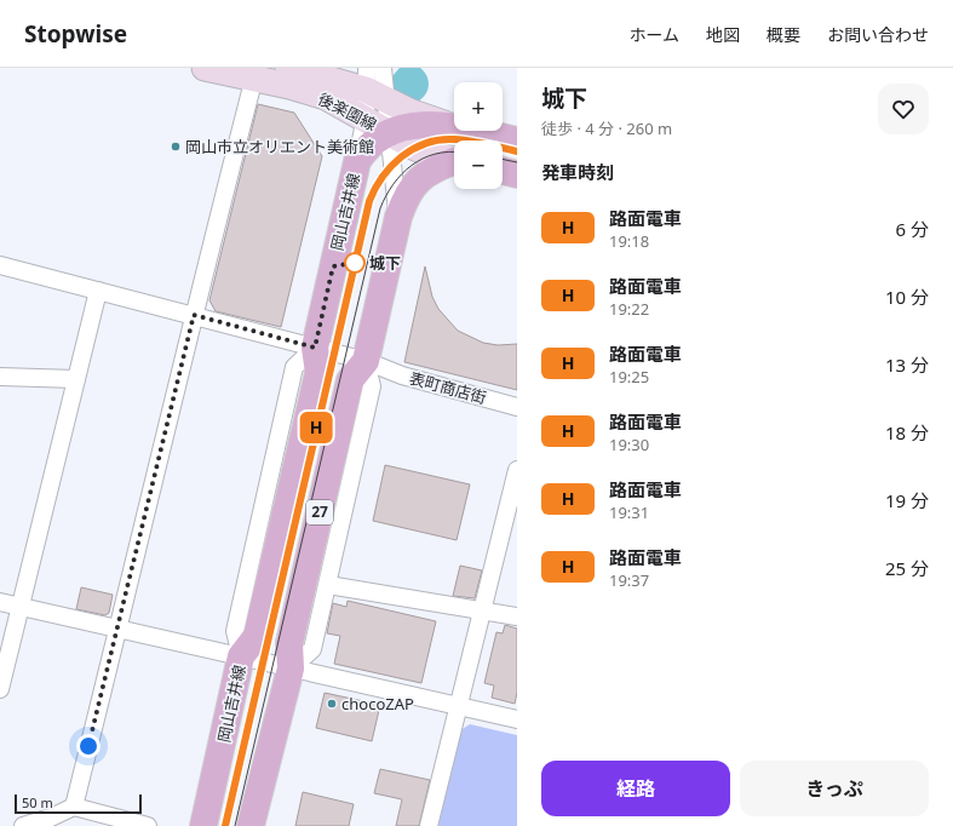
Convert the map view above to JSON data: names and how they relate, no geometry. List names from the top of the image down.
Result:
{
  "streets": {
    "main road": ["後楽園線", "岡山吉井線", "27"],
    "street": ["表町商店街"]
  },
  "crossings": [
    ["後楽園線", "岡山吉井線"],
    ["岡山吉井線", "表町商店街"],
    ["表町商店街", "27"]
  ],
  "places": ["岡山市立オリエント美術館", "城下", "chocoZAP"],
  "lines": ["tram line H"],
  "scale_bar": "50 m",
  "page": {
    "header": "Stopwise",
    "nav": [
      "ホーム",
      "地図",
      "概要",
      "お問い合わせ"
    ],
    "on_map": "H",
    "heading": [
      ["城下", "徒歩 · 4 分 · 260 m"],
      "発車時刻"
    ],
    "map_buttons": ["+", "−"],
    "list": [
      {
        "mark": "H",
        "name": "路面電車",
        "note": "19:18",
        "value": "6 分"
      },
      {
        "mark": "H",
        "name": "路面電車",
        "note": "19:22",
        "value": "10 分"
      },
      {
        "mark": "H",
        "name": "路面電車",
        "note": "19:25",
        "value": "13 分"
      },
      {
        "mark": "H",
        "name": "路面電車",
        "note": "19:30",
        "value": "18 分"
      },
      {
        "mark": "H",
        "name": "路面電車",
        "note": "19:31",
        "value": "19 分"
      },
      {
        "mark": "H",
        "name": "路面電車",
        "note": "19:37",
        "value": "25 分"
      }
    ],
    "buttons": ["経路", "きっぷ"],
    "scale": "50 m"
  }
}
